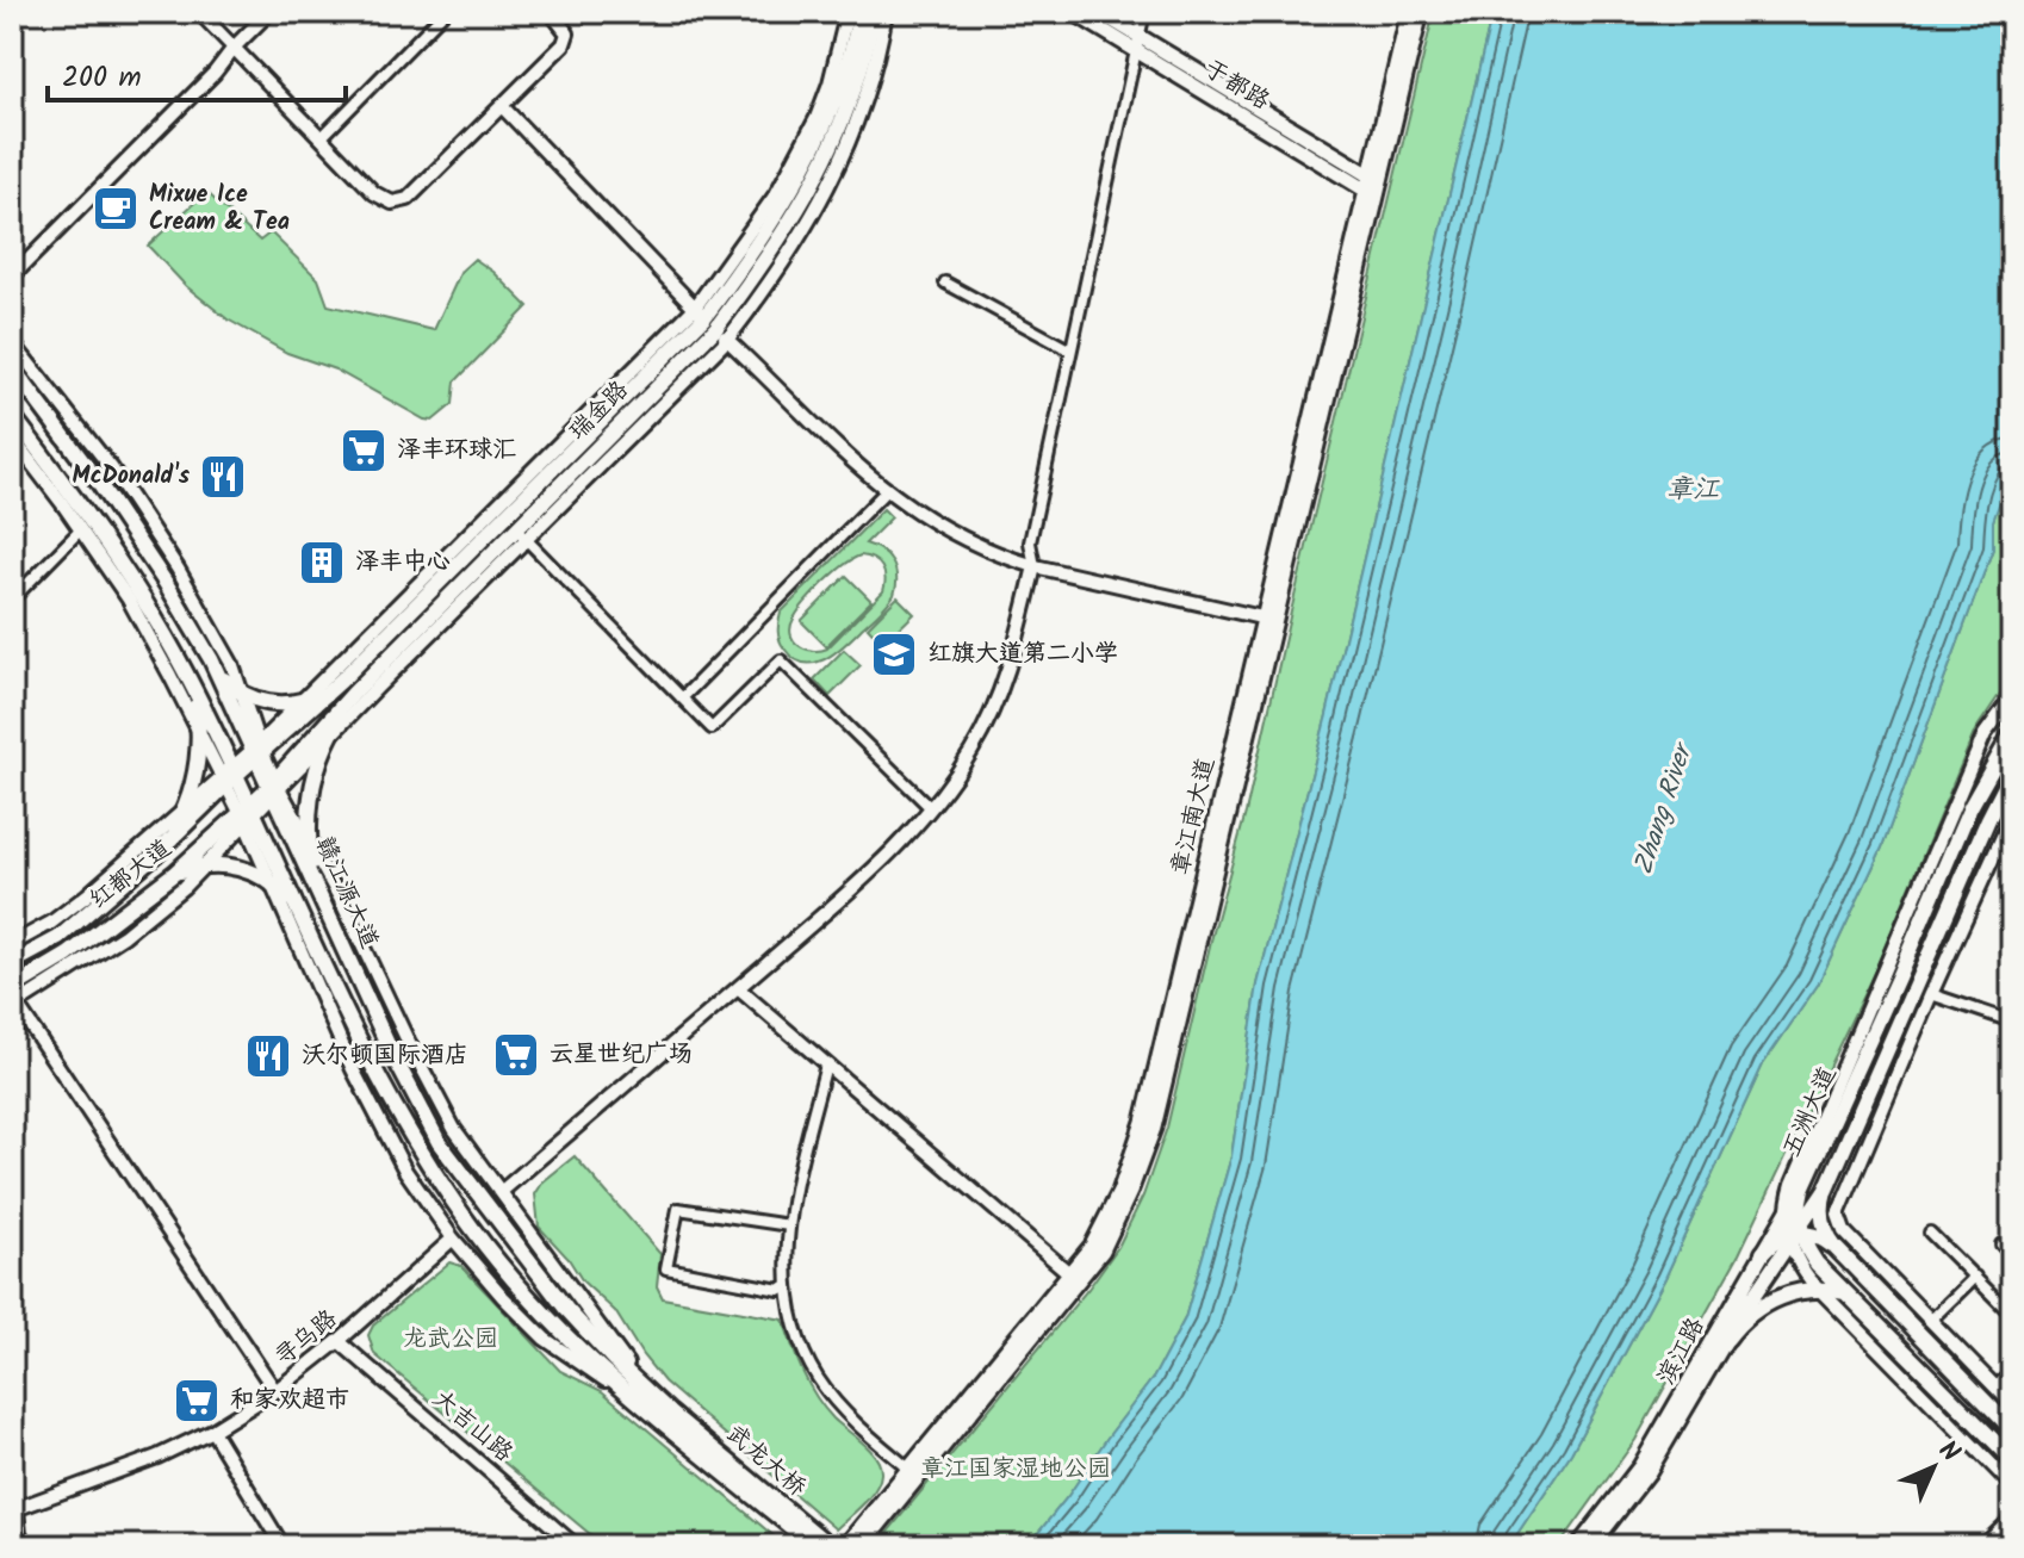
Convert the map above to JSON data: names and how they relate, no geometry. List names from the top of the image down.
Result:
{
  "streets": {
    "main road": [
      "于都路",
      "瑞金路",
      "章江南大道",
      "红都大道",
      "赣江源大道",
      "五洲大道",
      "滨江路",
      "武龙大桥"
    ],
    "street": ["寻乌路", "大吉山路"]
  },
  "crossings": [
    ["于都路", "章江南大道"],
    ["瑞金路", "红都大道"],
    ["瑞金路", "赣江源大道"],
    ["红都大道", "赣江源大道"],
    ["赣江源大道", "武龙大桥"],
    ["五洲大道", "滨江路"],
    ["寻乌路", "大吉山路"]
  ],
  "water": ["章江", "Zhang River"],
  "parks": ["龙武公园", "章江国家湿地公园"],
  "places": {
    "cafe": ["Mixue Ice Cream & Tea"],
    "supermarket": ["泽丰环球汇", "云星世纪广场", "和家欢超市"],
    "restaurant": ["McDonald's", "沃尔顿国际酒店"],
    "building": ["泽丰中心"],
    "school or university": ["红旗大道第二小学"]
  },
  "scale_bar": "200 m",
  "north": "top right"
}
